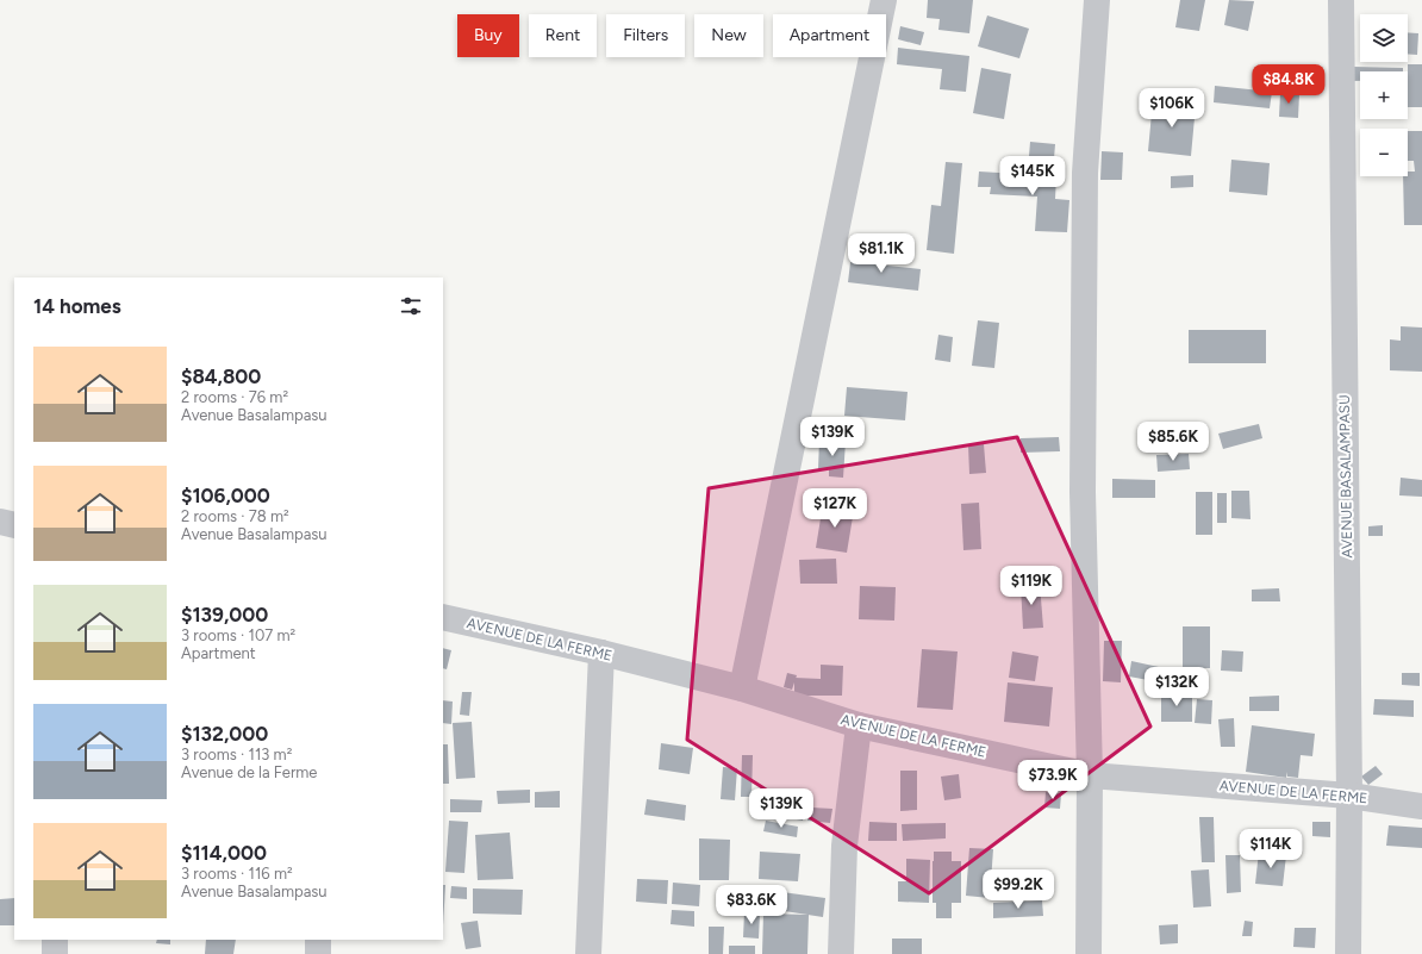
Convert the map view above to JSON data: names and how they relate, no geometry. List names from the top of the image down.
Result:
{
  "streets": {
    "street": ["AVENUE BASALAMPASU", "AVENUE DE LA FERME"]
  },
  "crossings": [
    ["AVENUE BASALAMPASU", "AVENUE DE LA FERME"]
  ],
  "page": {
    "map_buttons": ["+", "−"],
    "chip": [
      "Buy",
      "Rent",
      "Filters",
      "New",
      "Apartment"
    ],
    "price": [
      "$84.8K",
      "$106K",
      "$145K",
      "$81.1K",
      "$139K",
      "$85.6K",
      "$127K",
      "$119K",
      "$132K",
      "$73.9K",
      "$139K",
      "$114K",
      "$99.2K",
      "$83.6K"
    ],
    "heading": "14 homes",
    "list": [
      {
        "name": "$84,800",
        "note": "2 rooms · 76 m² · Avenue Basalampasu"
      },
      {
        "name": "$106,000",
        "note": "2 rooms · 78 m² · Avenue Basalampasu"
      },
      {
        "name": "$139,000",
        "note": "3 rooms · 107 m² · Apartment"
      },
      {
        "name": "$132,000",
        "note": "3 rooms · 113 m² · Avenue de la Ferme"
      },
      {
        "name": "$114,000",
        "note": "3 rooms · 116 m² · Avenue Basalampasu"
      }
    ]
  }
}
